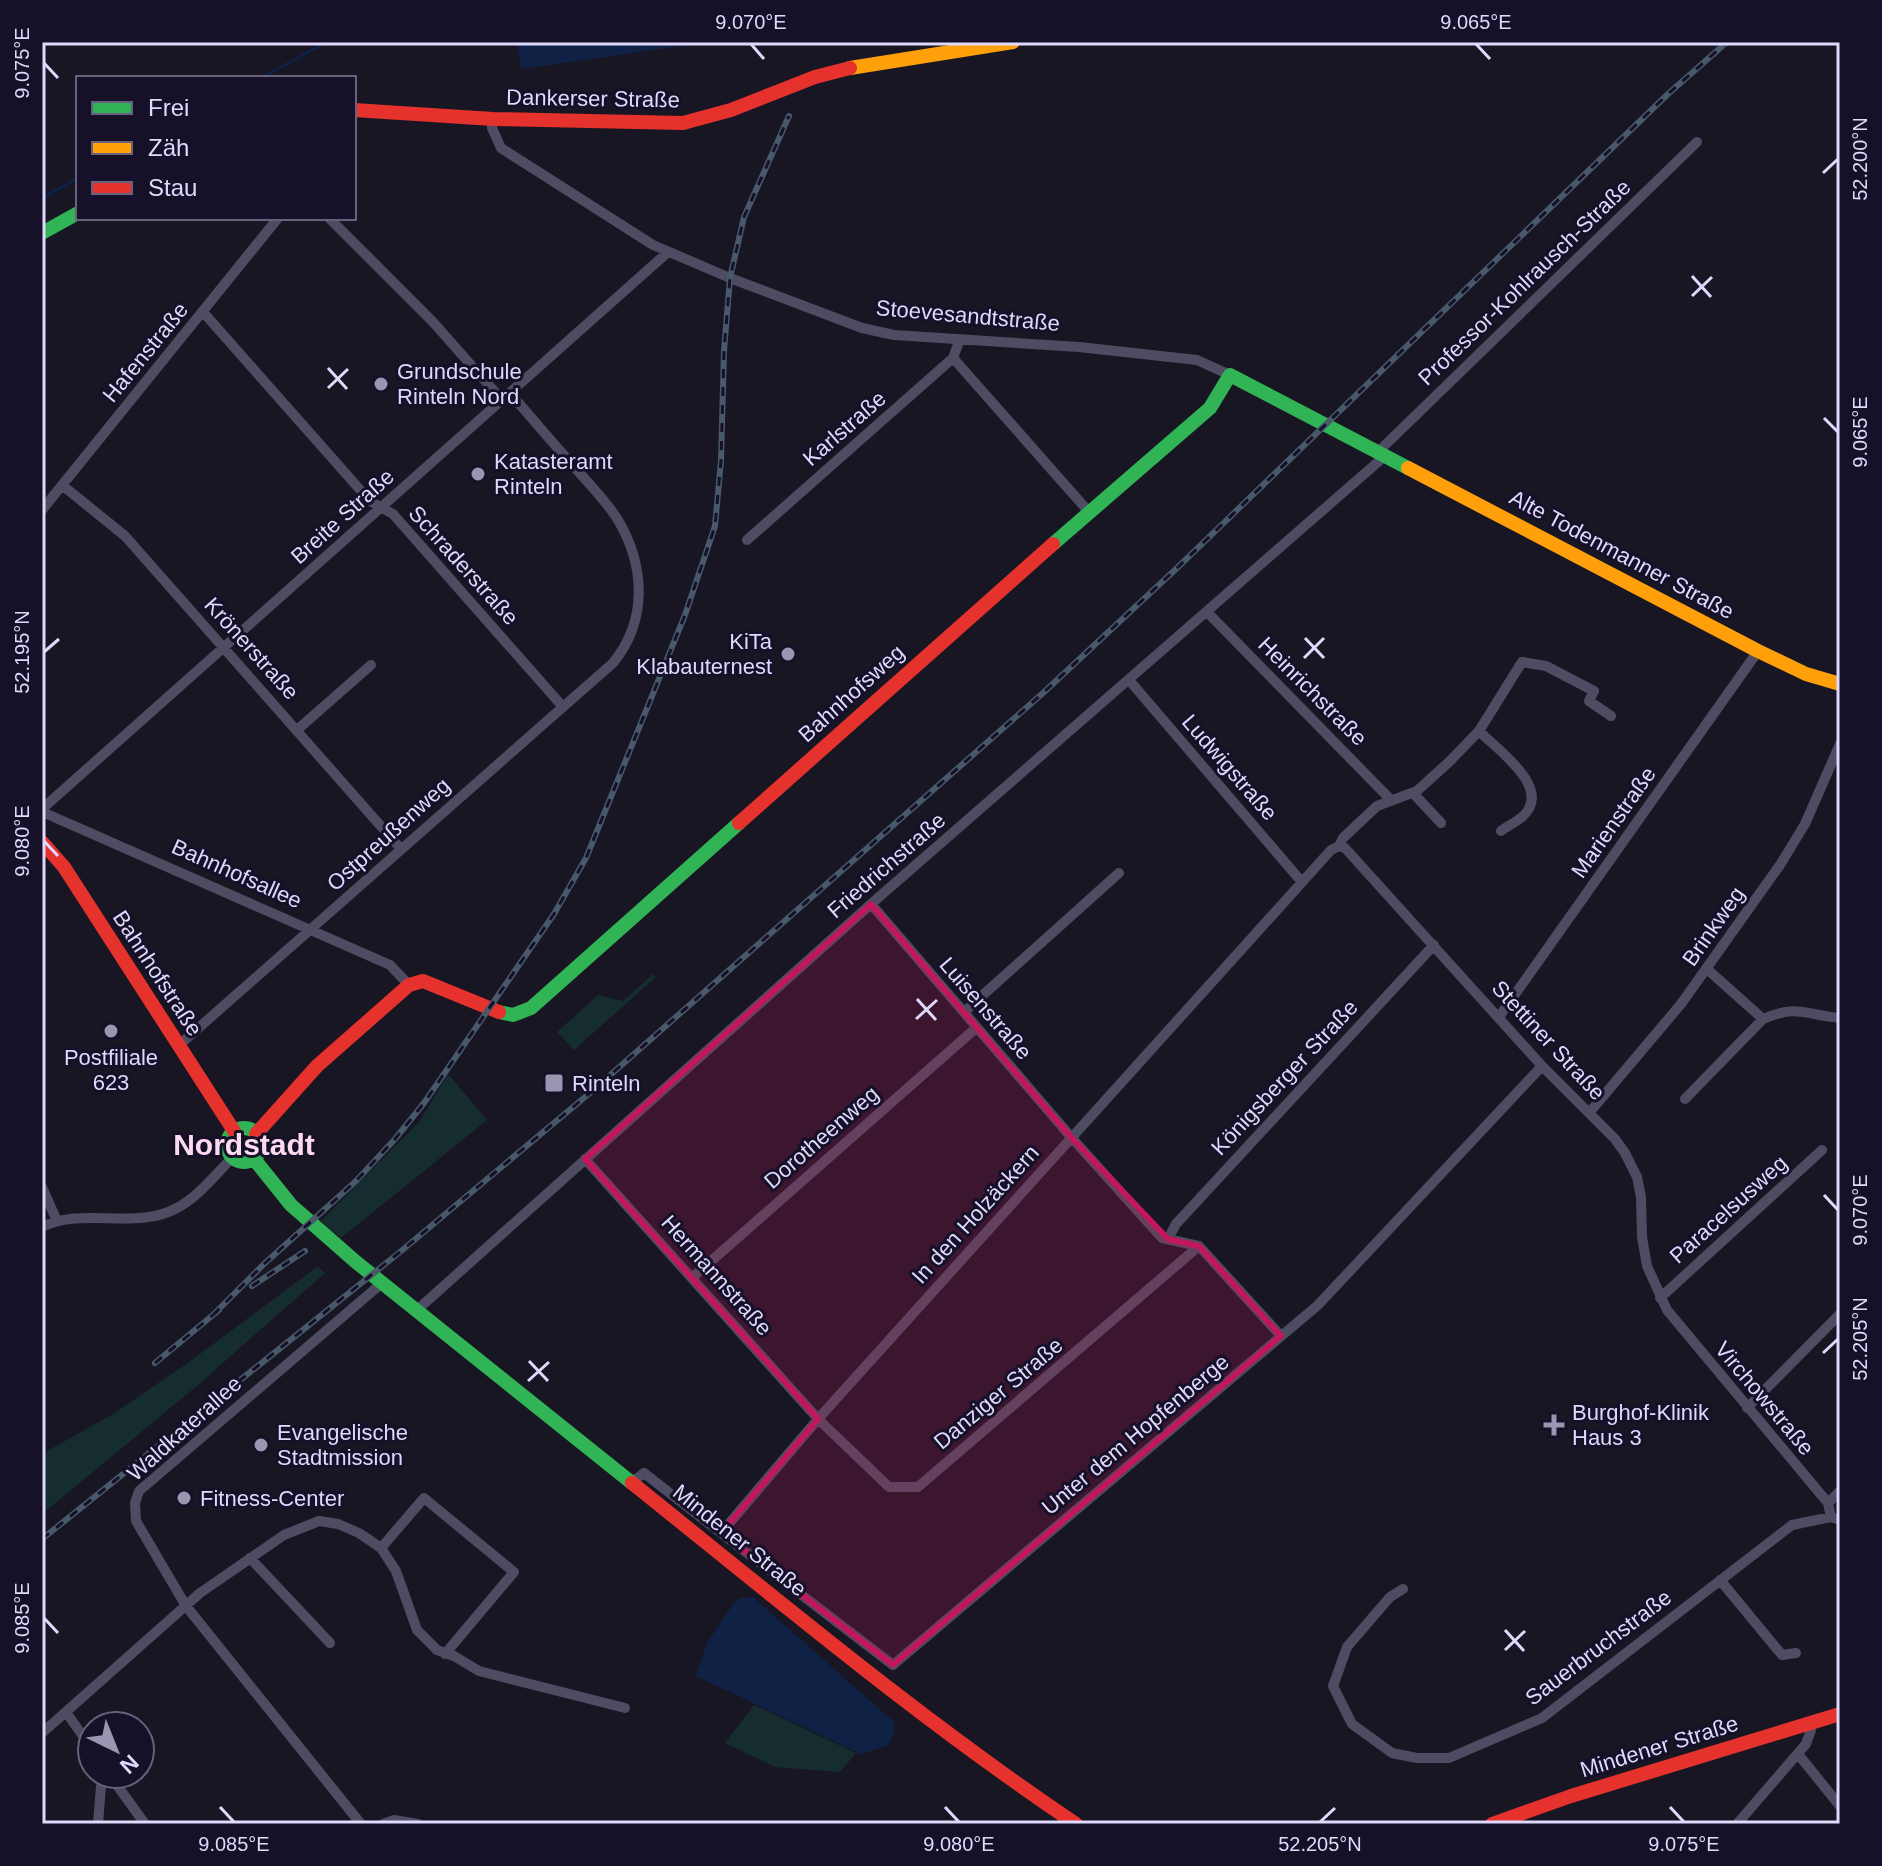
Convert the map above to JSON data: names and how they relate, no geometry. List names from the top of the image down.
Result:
{
  "streets": {
    "main road": [
      "Dankerser Straße",
      "Stoevesandtstraße",
      "Alte Todenmanner Straße",
      "Bahnhofsweg",
      "Bahnhofstraße",
      "Mindener Straße"
    ],
    "street": [
      "Professor-Kohlrausch-Straße",
      "Hafenstraße",
      "Karlstraße",
      "Breite Straße",
      "Schraderstraße",
      "Krönerstraße",
      "Heinrichstraße",
      "Ludwigstraße",
      "Marienstraße",
      "Ostpreußenweg",
      "Friedrichstraße",
      "Bahnhofsallee",
      "Brinkweg",
      "Luisenstraße",
      "Stettiner Straße",
      "Königsberger Straße",
      "Dorotheenweg",
      "Paracelsusweg",
      "In den Holzäckern",
      "Hermannstraße",
      "Danziger Straße",
      "Virchowstraße",
      "Waldkaterallee",
      "Unter dem Hopfenberge",
      "Sauerbruchstraße"
    ]
  },
  "crossings": [
    ["Dankerser Straße", "Stoevesandtstraße"],
    ["Professor-Kohlrausch-Straße", "Stoevesandtstraße"],
    ["Professor-Kohlrausch-Straße", "Alte Todenmanner Straße"],
    ["Professor-Kohlrausch-Straße", "Friedrichstraße"],
    ["Stoevesandtstraße", "Karlstraße"],
    ["Stoevesandtstraße", "Breite Straße"],
    ["Stoevesandtstraße", "Alte Todenmanner Straße"],
    ["Stoevesandtstraße", "Bahnhofsweg"],
    ["Stoevesandtstraße", "Friedrichstraße"],
    ["Hafenstraße", "Schraderstraße"],
    ["Hafenstraße", "Krönerstraße"],
    ["Breite Straße", "Schraderstraße"],
    ["Breite Straße", "Krönerstraße"],
    ["Breite Straße", "Ostpreußenweg"],
    ["Breite Straße", "Bahnhofsallee"],
    ["Alte Todenmanner Straße", "Marienstraße"],
    ["Alte Todenmanner Straße", "Friedrichstraße"],
    ["Schraderstraße", "Ostpreußenweg"],
    ["Krönerstraße", "Ostpreußenweg"],
    ["Heinrichstraße", "Friedrichstraße"],
    ["Heinrichstraße", "In den Holzäckern"],
    ["Bahnhofsweg", "Bahnhofsallee"],
    ["Ludwigstraße", "Friedrichstraße"],
    ["Ludwigstraße", "In den Holzäckern"],
    ["Marienstraße", "Stettiner Straße"],
    ["Ostpreußenweg", "Bahnhofsallee"],
    ["Ostpreußenweg", "Bahnhofstraße"],
    ["Friedrichstraße", "Luisenstraße"],
    ["Friedrichstraße", "Hermannstraße"],
    ["Friedrichstraße", "Mindener Straße"],
    ["Brinkweg", "Stettiner Straße"],
    ["Luisenstraße", "Königsberger Straße"],
    ["Luisenstraße", "Dorotheenweg"],
    ["Luisenstraße", "In den Holzäckern"],
    ["Stettiner Straße", "Königsberger Straße"],
    ["Stettiner Straße", "Paracelsusweg"],
    ["Stettiner Straße", "In den Holzäckern"],
    ["Stettiner Straße", "Virchowstraße"],
    ["Stettiner Straße", "Unter dem Hopfenberge"],
    ["Dorotheenweg", "Hermannstraße"],
    ["Paracelsusweg", "Virchowstraße"],
    ["In den Holzäckern", "Hermannstraße"],
    ["In den Holzäckern", "Danziger Straße"],
    ["In den Holzäckern", "Unter dem Hopfenberge"],
    ["Hermannstraße", "Danziger Straße"],
    ["Virchowstraße", "Sauerbruchstraße"],
    ["Waldkaterallee", "Mindener Straße"]
  ],
  "districts": ["Nordstadt"],
  "places": {
    "other": [
      "Grundschule Rinteln Nord",
      "Katasteramt Rinteln",
      "KiTa Klabauternest",
      "Postfiliale 623",
      "Evangelische Stadtmission",
      "Fitness-Center"
    ],
    "transit": ["Rinteln"],
    "health": ["Burghof-Klinik Haus 3"]
  },
  "legend": ["Frei", "Zäh", "Stau"],
  "north": "bottom right",
  "coordinates": [
    "9.070°E",
    "9.065°E",
    "9.075°E",
    "52.200°N",
    "52.195°N",
    "9.080°E",
    "52.205°N",
    "9.085°E"
  ]
}
